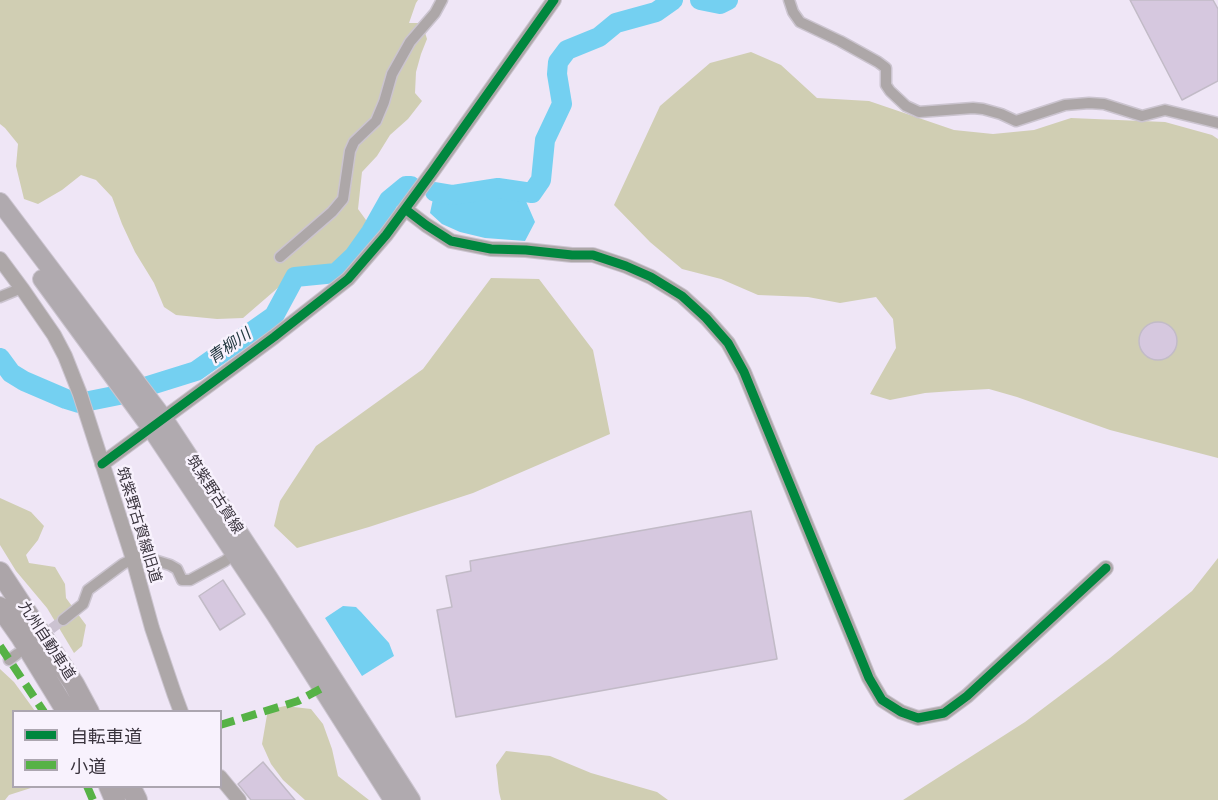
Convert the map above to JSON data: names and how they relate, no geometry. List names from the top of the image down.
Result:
{
  "streets": {
    "highway": ["九州自動車道"],
    "main road": ["筑紫野古賀線"],
    "street": ["筑紫野古賀線旧道"]
  },
  "water": ["青柳川"],
  "legend": ["自転車道", "小道"]
}
